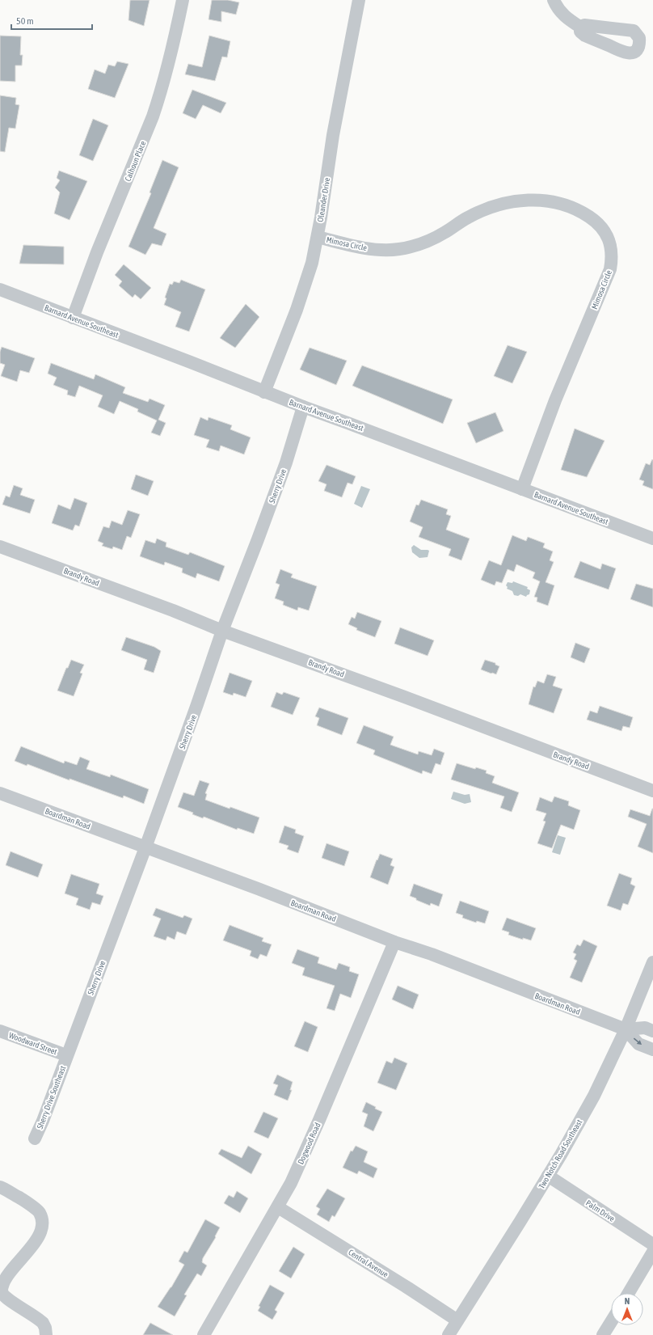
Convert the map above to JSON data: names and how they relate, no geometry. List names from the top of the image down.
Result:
{
  "streets": {
    "street": [
      "Calhoun Place",
      "Oleander Drive",
      "Mimosa Circle",
      "Barnard Avenue Southeast",
      "Sherry Drive",
      "Brandy Road",
      "Boardman Road",
      "Woodward Street",
      "Sherry Drive Southeast",
      "Dogwood Road",
      "Two Notch Road Southeast",
      "Palm Drive",
      "Central Avenue"
    ]
  },
  "crossings": [
    ["Calhoun Place", "Barnard Avenue Southeast"],
    ["Oleander Drive", "Mimosa Circle"],
    ["Oleander Drive", "Barnard Avenue Southeast"],
    ["Mimosa Circle", "Barnard Avenue Southeast"],
    ["Barnard Avenue Southeast", "Sherry Drive"],
    ["Sherry Drive", "Brandy Road"],
    ["Sherry Drive", "Boardman Road"],
    ["Sherry Drive", "Woodward Street"],
    ["Sherry Drive", "Sherry Drive Southeast"],
    ["Boardman Road", "Dogwood Road"],
    ["Boardman Road", "Two Notch Road Southeast"],
    ["Woodward Street", "Sherry Drive Southeast"],
    ["Dogwood Road", "Central Avenue"],
    ["Two Notch Road Southeast", "Palm Drive"],
    ["Two Notch Road Southeast", "Central Avenue"]
  ],
  "scale_bar": "50 m",
  "north": "top"
}
